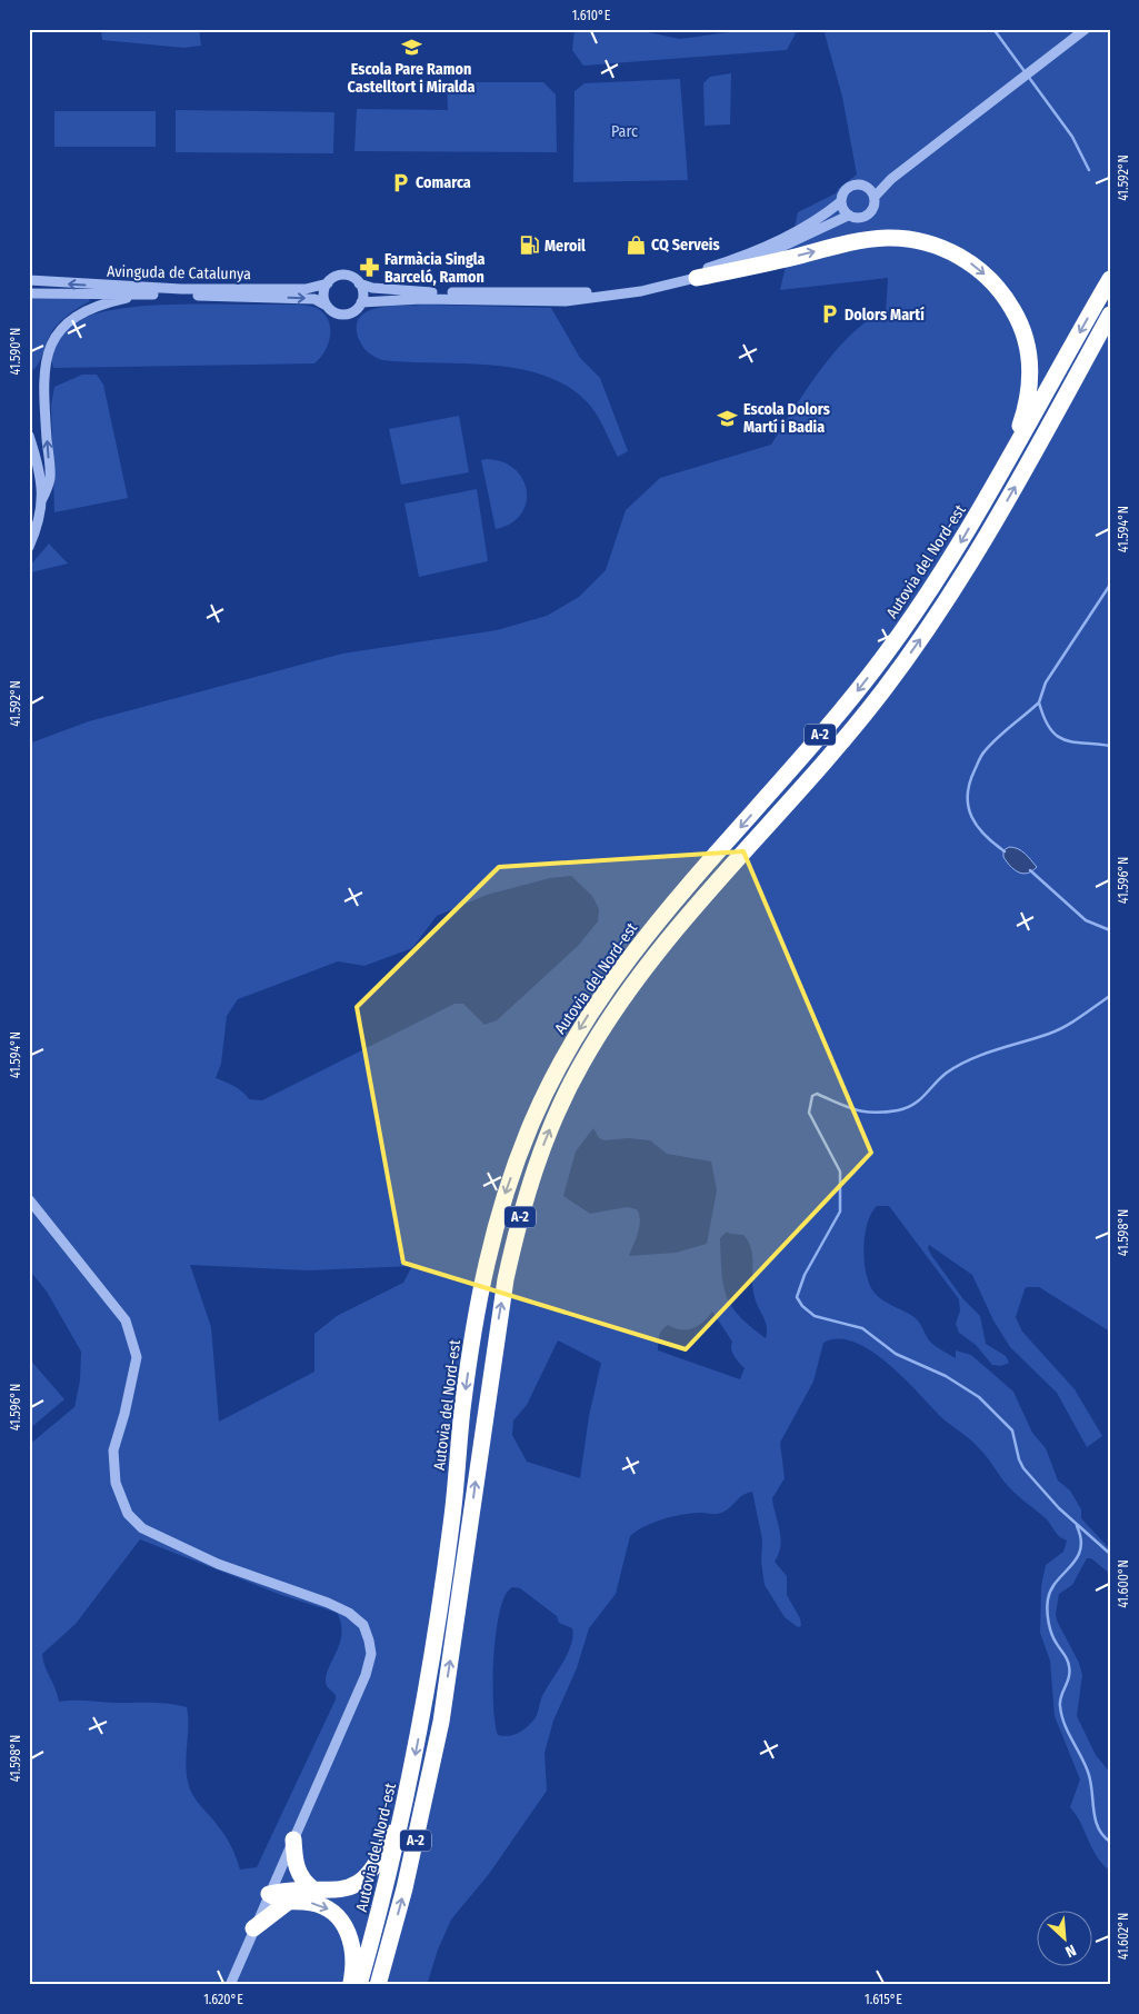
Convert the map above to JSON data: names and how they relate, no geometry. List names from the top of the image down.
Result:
{
  "streets": {
    "highway": ["Autovia del Nord-est", "A-2"],
    "street": ["Avinguda de Catalunya"]
  },
  "parks": ["Parc"],
  "places": {
    "school or university": ["Escola Pare Ramon Castelltort i Miralda", "Escola Dolors Martí i Badia"],
    "parking": ["Comarca", "Dolors Martí"],
    "shop": ["CQ Serveis"],
    "fuel station": ["Meroil"],
    "pharmacy": ["Farmàcia Singla Barceló, Ramon"]
  },
  "north": "bottom right",
  "coordinates": [
    "1.610°E",
    "41.592°N",
    "41.590°N",
    "41.594°N",
    "41.596°N",
    "41.598°N",
    "41.600°N",
    "41.602°N",
    "1.620°E",
    "1.615°E"
  ]
}
